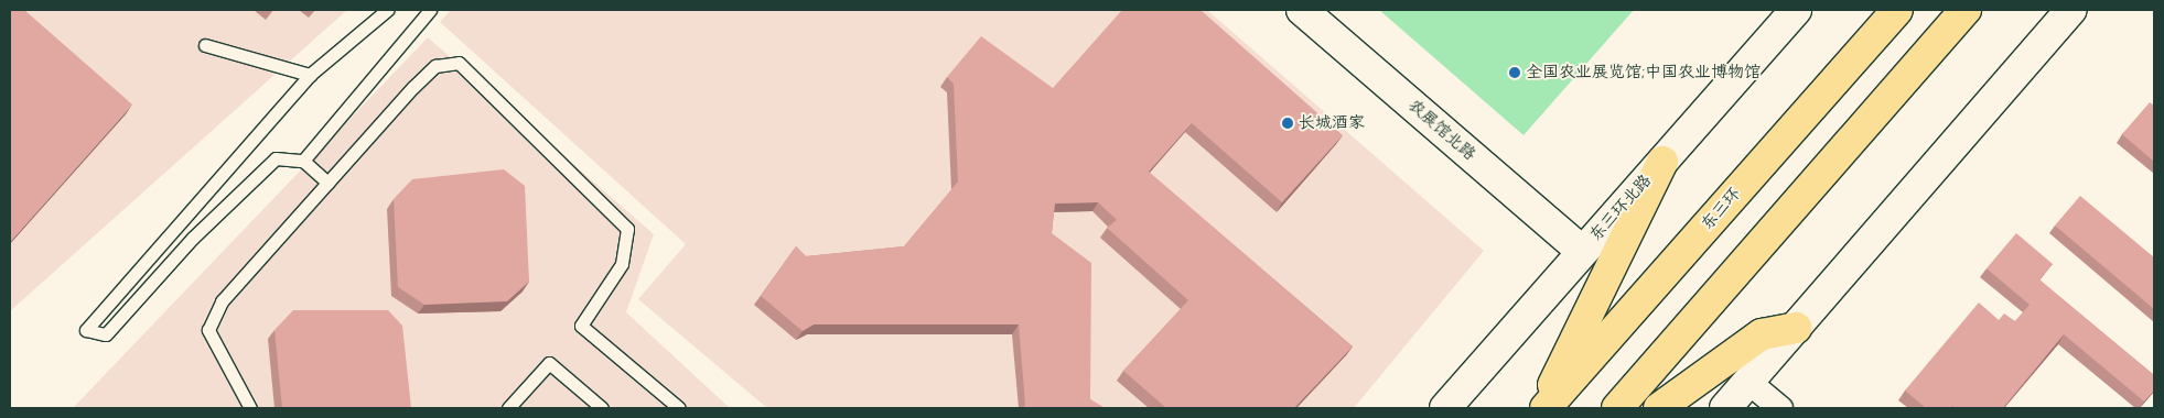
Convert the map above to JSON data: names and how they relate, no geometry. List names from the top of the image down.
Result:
{
  "streets": {
    "highway": ["东三环"],
    "street": ["农展馆北路", "东三环北路"]
  },
  "crossings": [
    ["农展馆北路", "东三环北路"]
  ],
  "places": ["全国农业展览馆;中国农业博物馆", "长城酒家"]
}
